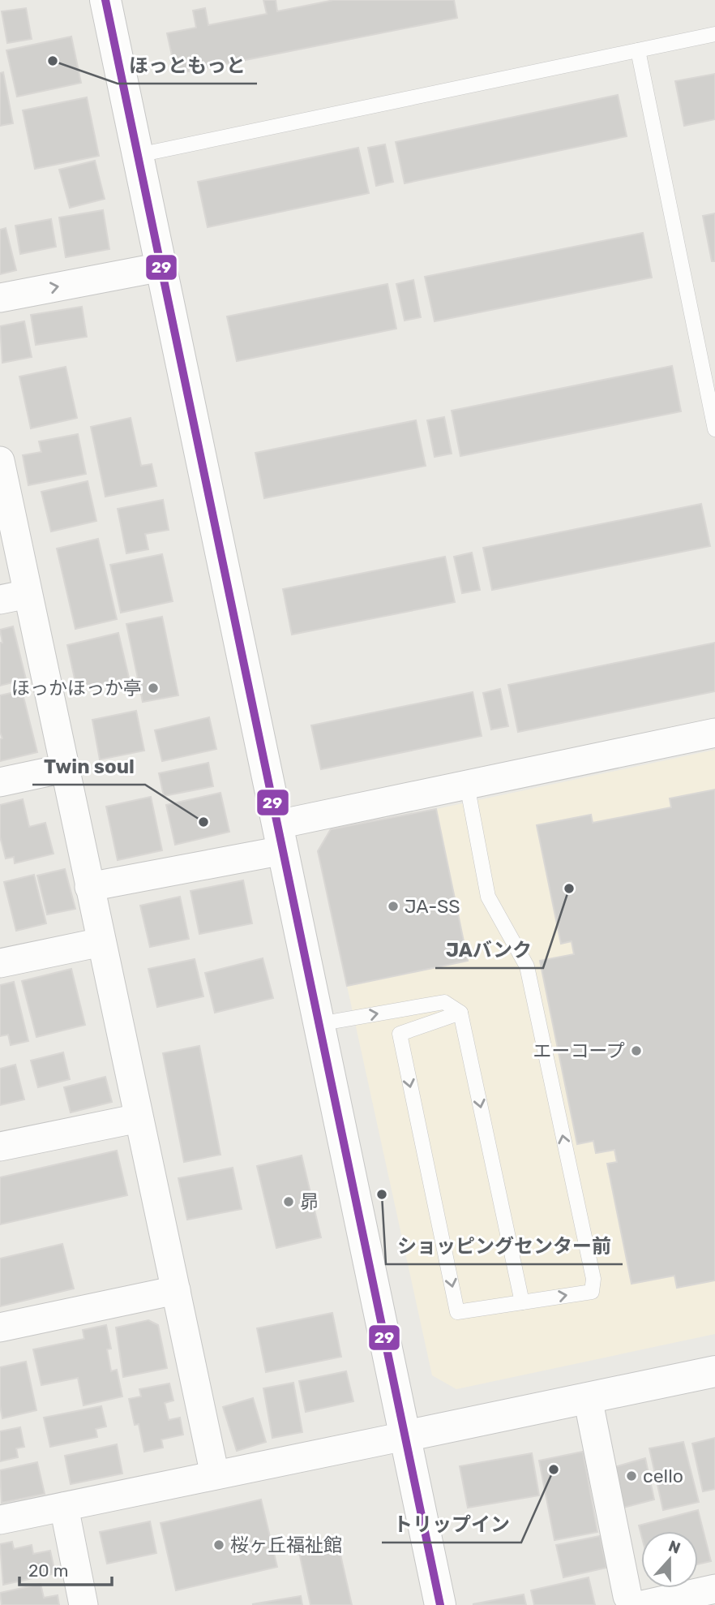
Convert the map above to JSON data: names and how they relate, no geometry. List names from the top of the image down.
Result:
{
  "places": [
    "ほっともっと",
    "ほっかほっか亭",
    "Twin soul",
    "JAバンク",
    "JA-SS",
    "エーコープ",
    "ショッピングセンター前",
    "昴",
    "トリップイン",
    "cello",
    "桜ヶ丘福祉館"
  ],
  "lines": ["transit line 29"],
  "scale_bar": "20 m",
  "north": "top"
}
